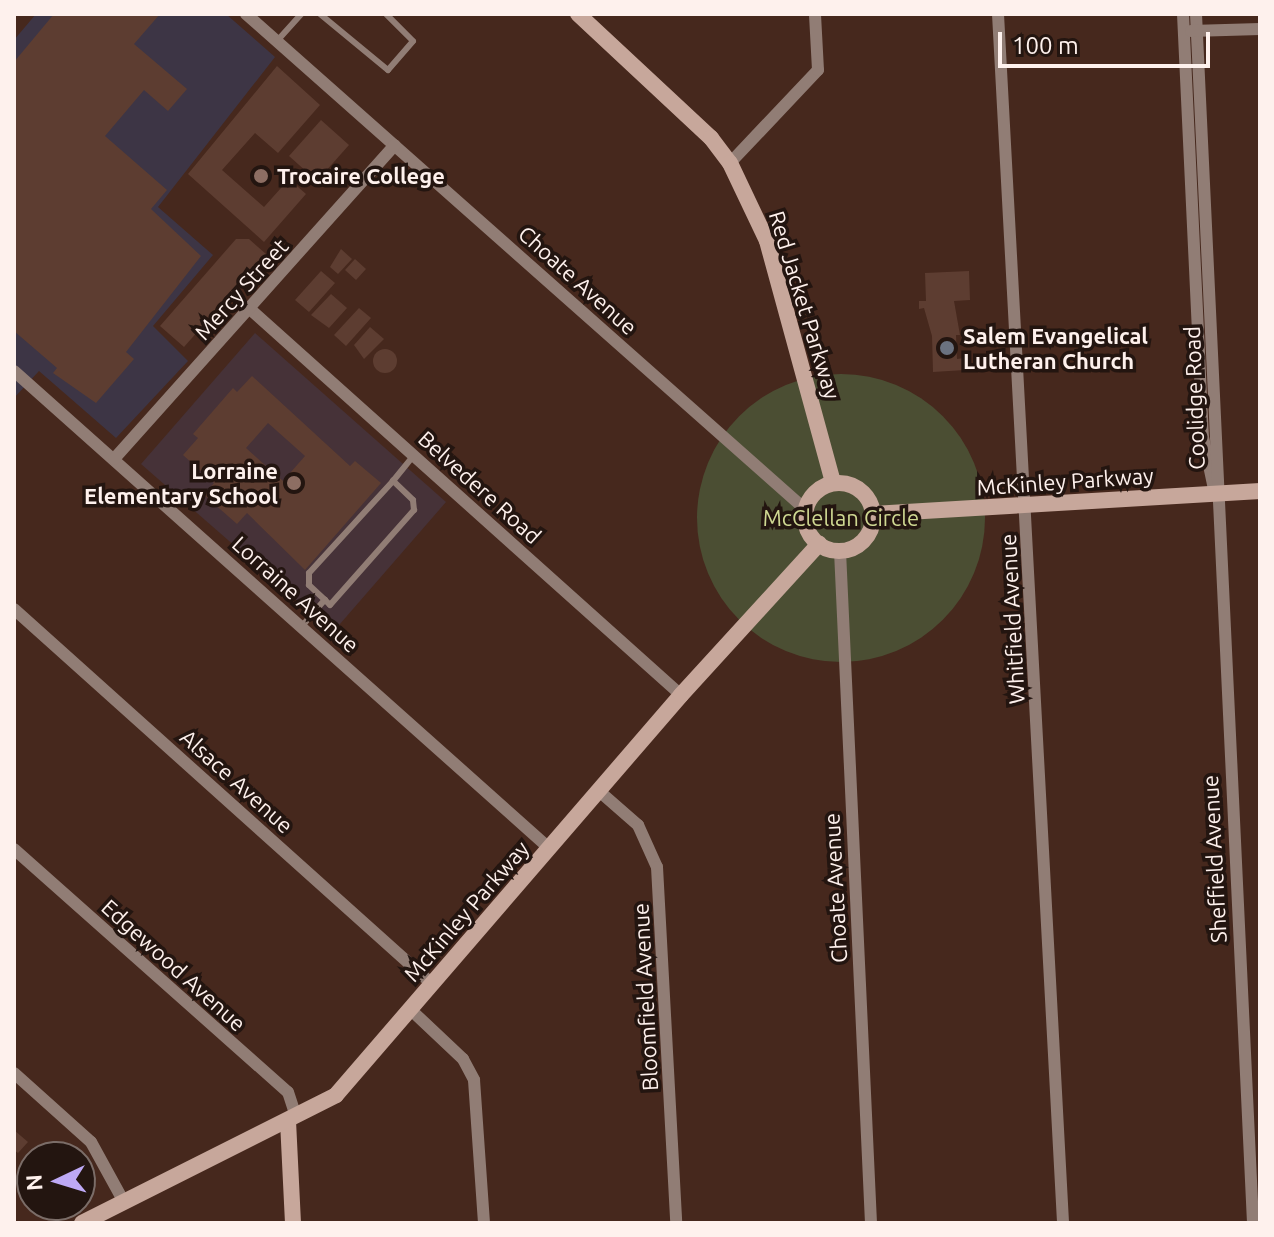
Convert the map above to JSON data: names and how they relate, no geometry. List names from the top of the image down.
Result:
{
  "streets": {
    "street": [
      "Choate Avenue",
      "Mercy Street",
      "Red Jacket Parkway",
      "Coolidge Road",
      "McKinley Parkway",
      "Belvedere Road",
      "Lorraine Avenue",
      "Whitfield Avenue",
      "Alsace Avenue",
      "Sheffield Avenue",
      "Edgewood Avenue",
      "Bloomfield Avenue"
    ]
  },
  "crossings": [
    ["Choate Avenue", "Mercy Street"],
    ["Choate Avenue", "Red Jacket Parkway"],
    ["Choate Avenue", "McKinley Parkway"],
    ["Mercy Street", "Belvedere Road"],
    ["Mercy Street", "Lorraine Avenue"],
    ["Red Jacket Parkway", "McKinley Parkway"],
    ["Coolidge Road", "McKinley Parkway"],
    ["Coolidge Road", "Sheffield Avenue"],
    ["McKinley Parkway", "Belvedere Road"],
    ["McKinley Parkway", "Lorraine Avenue"],
    ["McKinley Parkway", "Whitfield Avenue"],
    ["McKinley Parkway", "Alsace Avenue"],
    ["McKinley Parkway", "Sheffield Avenue"],
    ["McKinley Parkway", "Edgewood Avenue"],
    ["McKinley Parkway", "Bloomfield Avenue"]
  ],
  "parks": ["McClellan Circle"],
  "places": ["Trocaire College", "Salem Evangelical Lutheran Church", "Lorraine Elementary School"],
  "scale_bar": "100 m",
  "north": "left"
}
